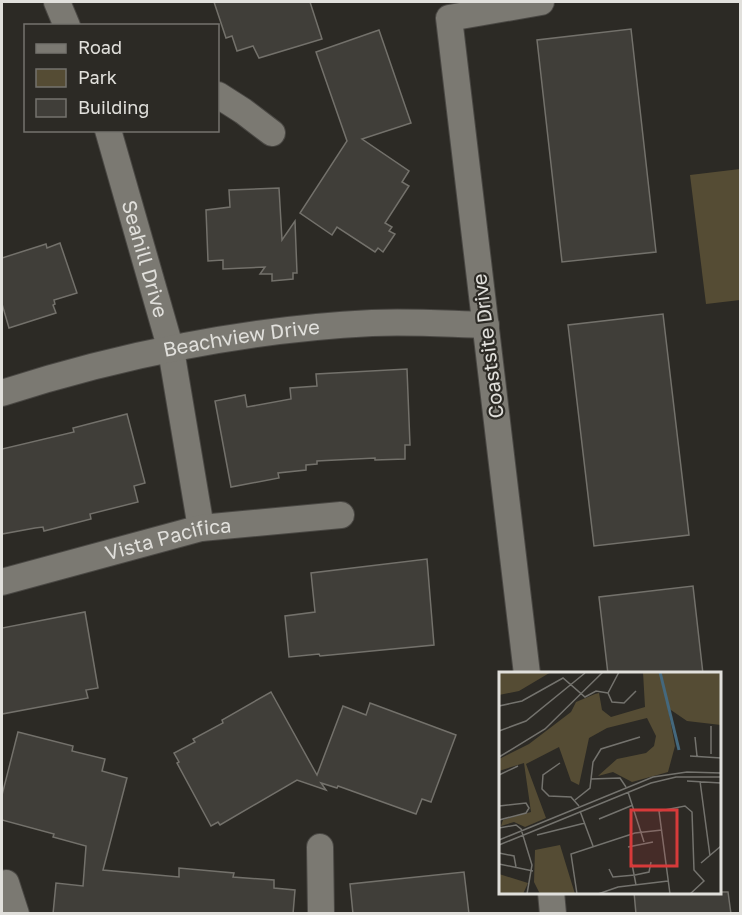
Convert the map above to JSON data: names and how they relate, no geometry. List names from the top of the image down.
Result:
{
  "streets": {
    "street": [
      "Seahill Drive",
      "Beachview Drive",
      "Coastsite Drive",
      "Vista Pacifica"
    ]
  },
  "crossings": [
    ["Seahill Drive", "Beachview Drive"],
    ["Seahill Drive", "Vista Pacifica"],
    ["Beachview Drive", "Coastsite Drive"]
  ],
  "legend": ["Road", "Park", "Building"]
}
